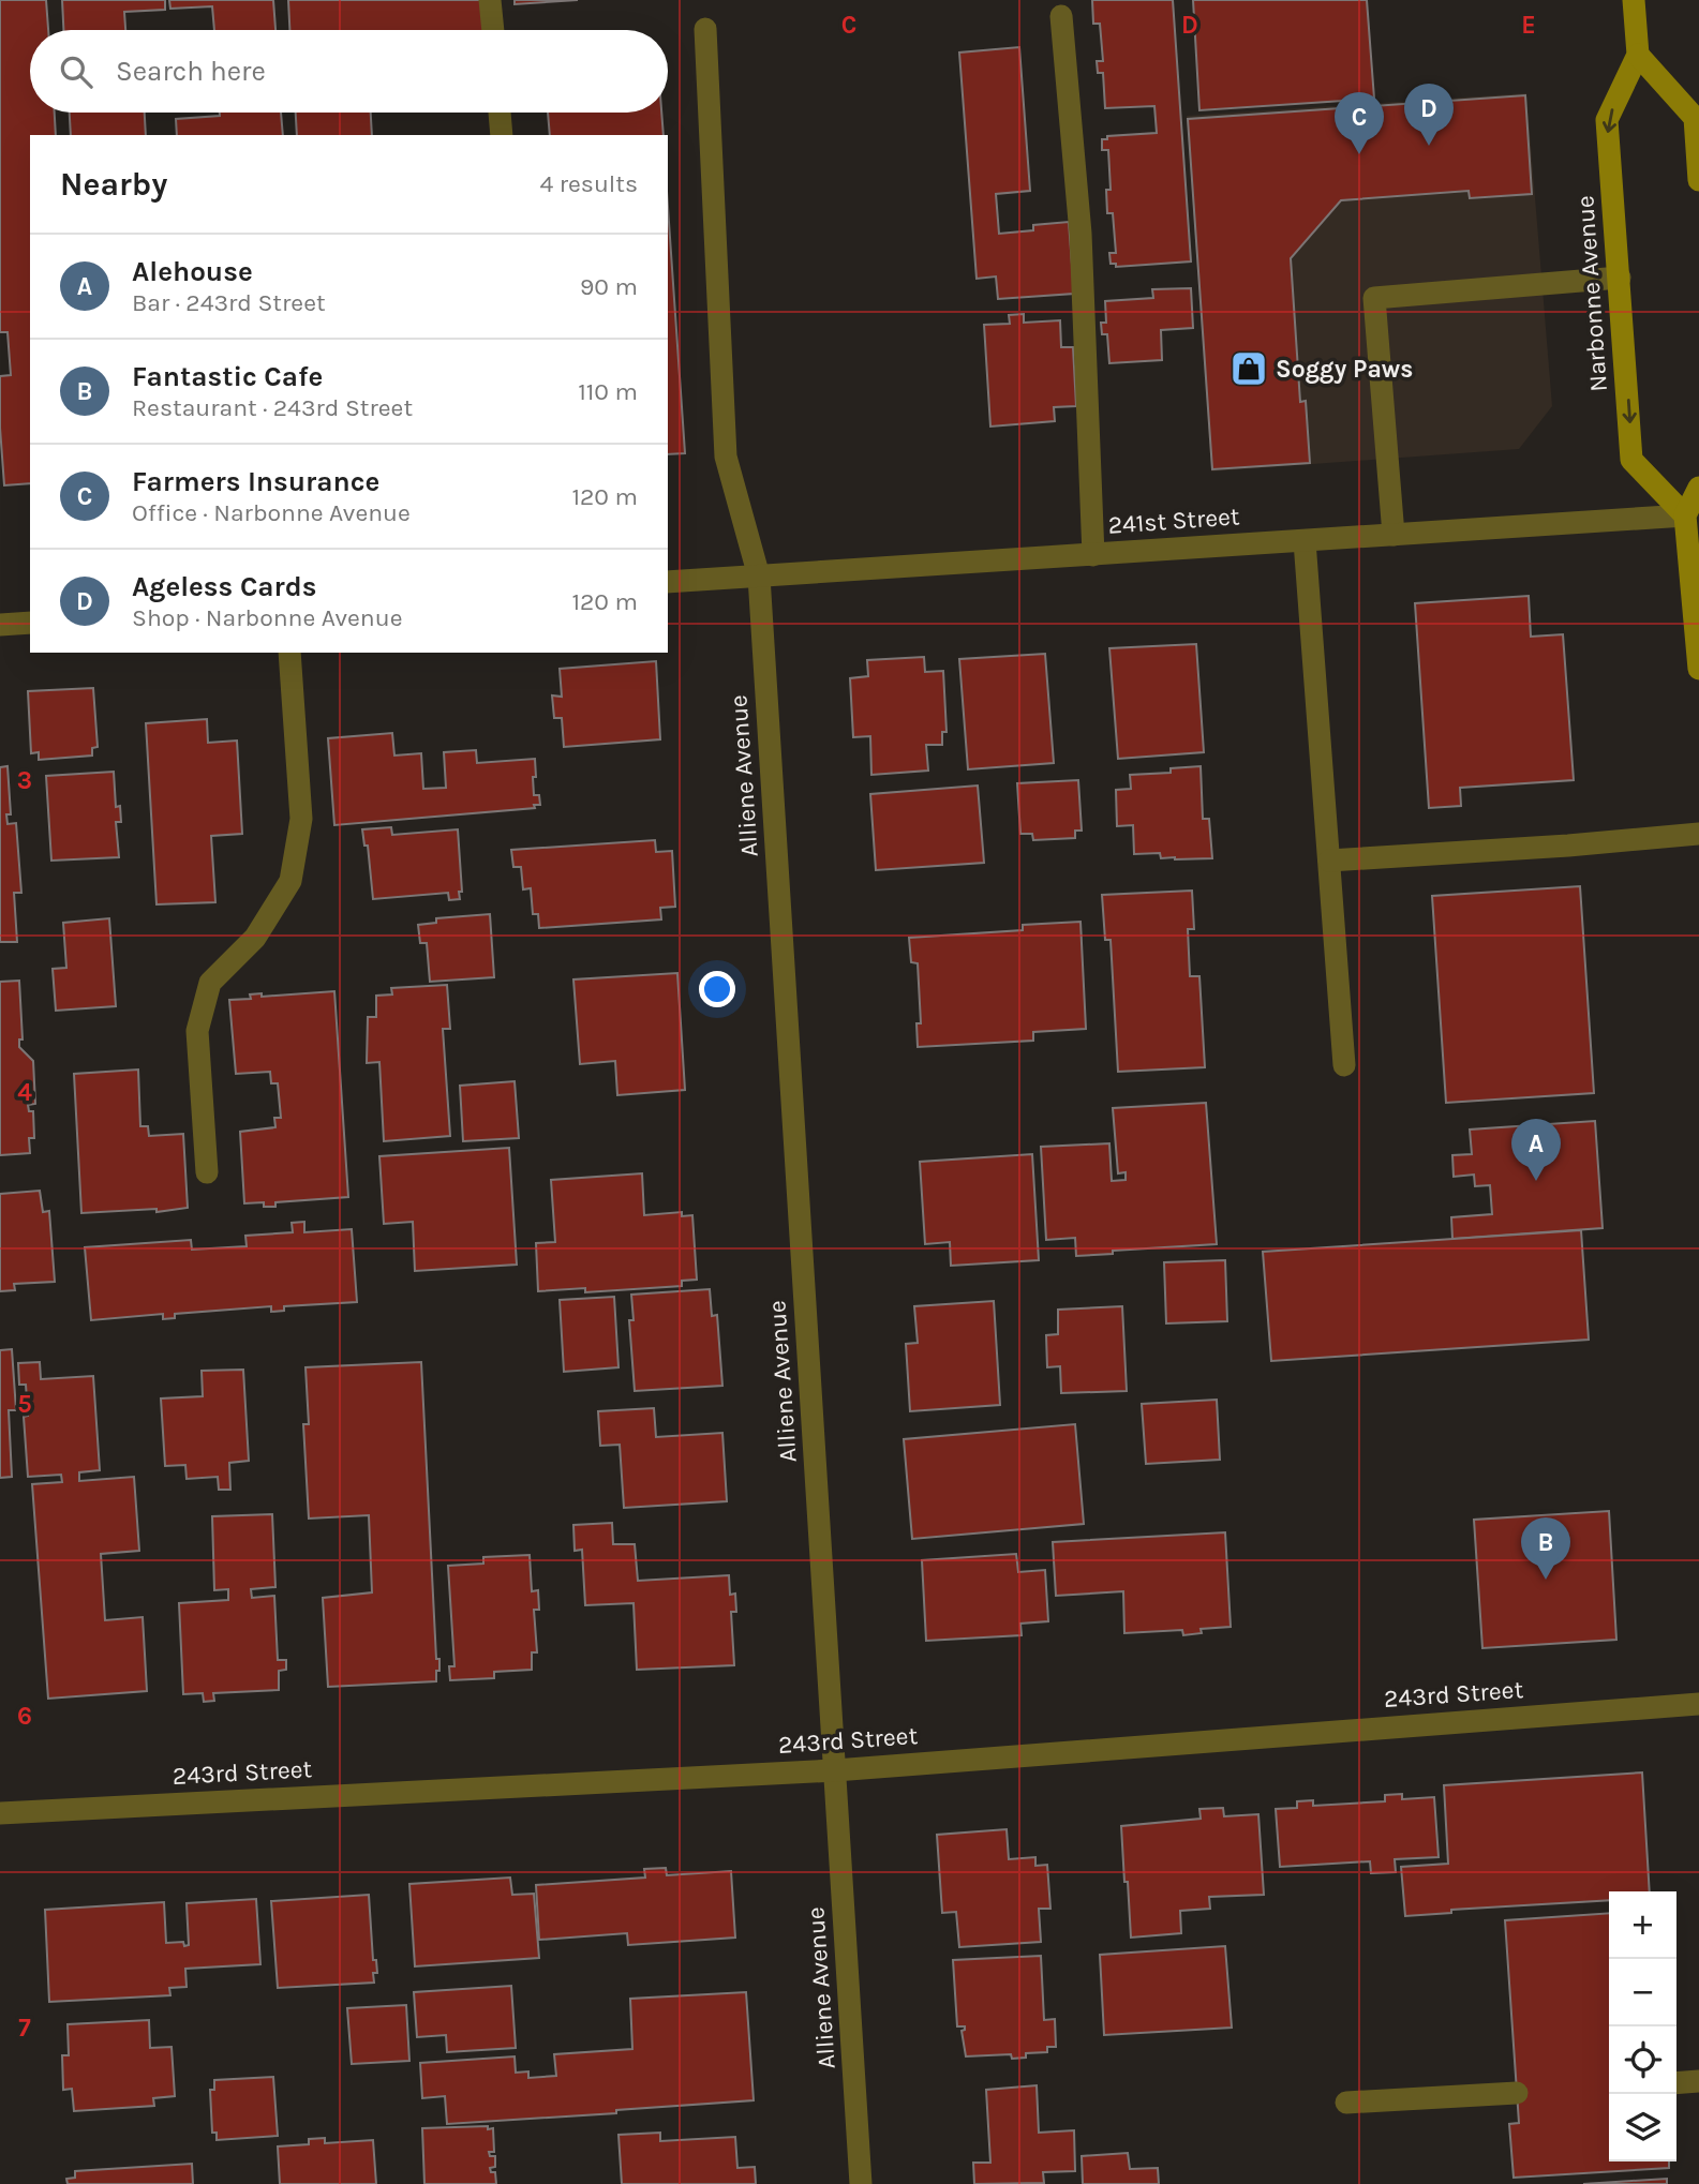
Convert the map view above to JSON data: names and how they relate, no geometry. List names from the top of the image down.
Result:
{
  "streets": {
    "main road": ["Narbonne Avenue"],
    "street": ["241st Street", "Alliene Avenue", "243rd Street"]
  },
  "crossings": [
    ["Narbonne Avenue", "241st Street"],
    ["241st Street", "Alliene Avenue"],
    ["Alliene Avenue", "243rd Street"]
  ],
  "one_way": ["Narbonne Avenue"],
  "places": {
    "shop": ["Soggy Paws"]
  },
  "page": {
    "search": "Search here",
    "pins": [
      "D",
      "C",
      "A",
      "B"
    ],
    "heading": ["Nearby", "4 results"],
    "list": [
      {
        "mark": "A",
        "name": "Alehouse",
        "note": "Bar · 243rd Street",
        "value": "90 m"
      },
      {
        "mark": "B",
        "name": "Fantastic Cafe",
        "note": "Restaurant · 243rd Street",
        "value": "110 m"
      },
      {
        "mark": "C",
        "name": "Farmers Insurance",
        "note": "Office · Narbonne Avenue",
        "value": "120 m"
      },
      {
        "mark": "D",
        "name": "Ageless Cards",
        "note": "Shop · Narbonne Avenue",
        "value": "120 m"
      }
    ],
    "map_buttons": ["+", "−"]
  },
  "grid": {
    "columns": ["C", "D", "E"],
    "rows": [
      "3",
      "4",
      "5",
      "6",
      "7"
    ]
  }
}
